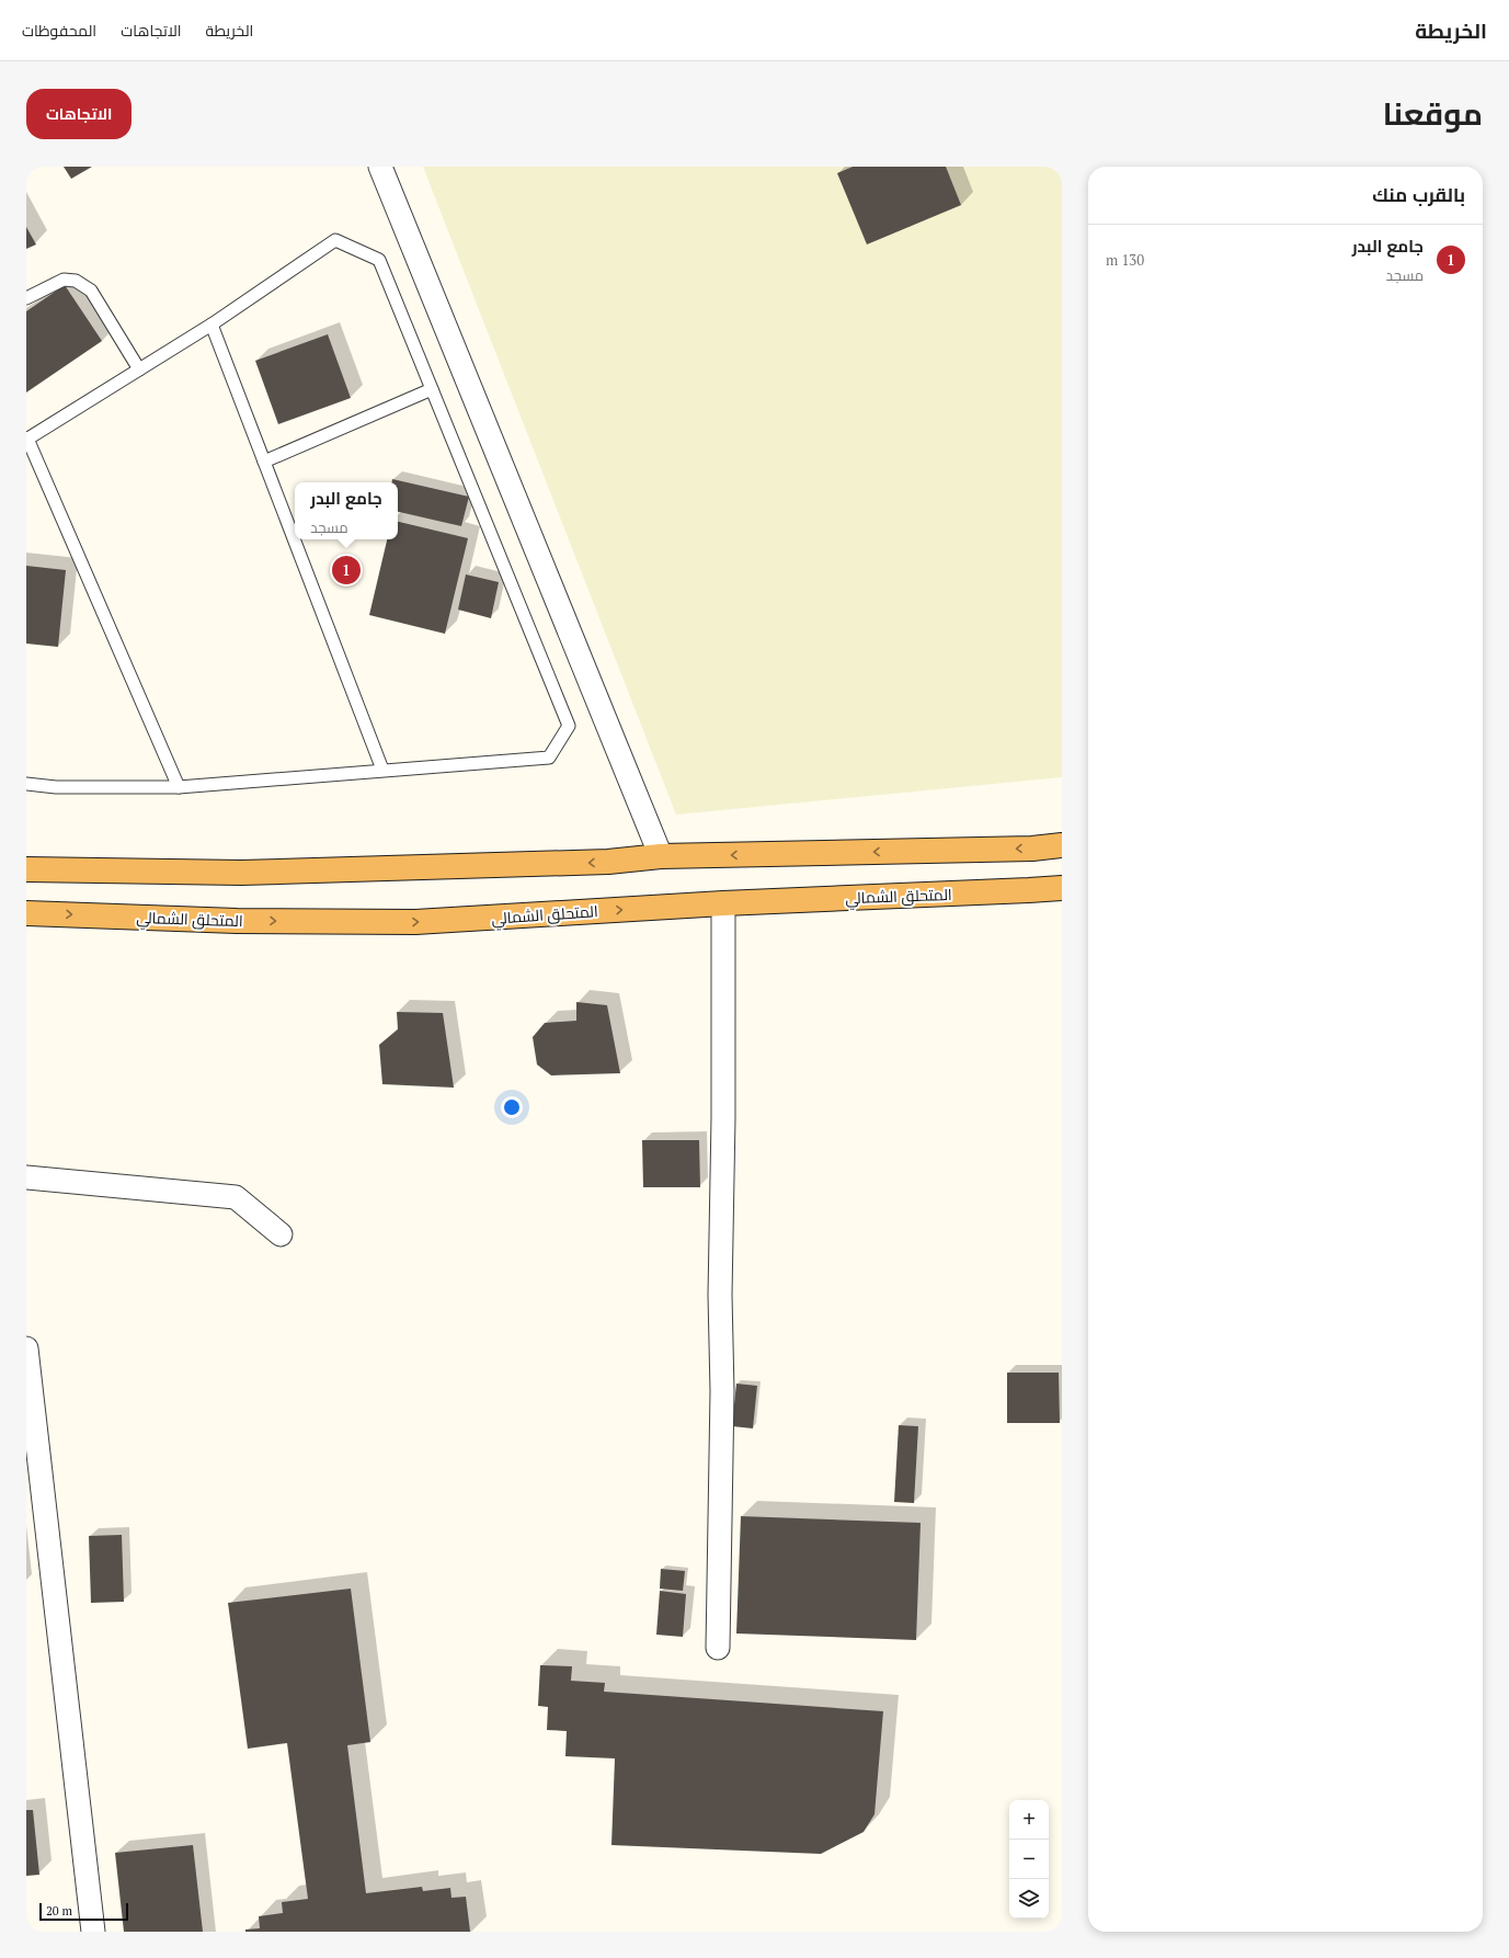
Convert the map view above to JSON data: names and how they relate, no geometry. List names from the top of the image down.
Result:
{
  "streets": {
    "highway": ["المتحلق الشمالي"]
  },
  "scale_bar": "20 m",
  "page": {
    "header": "الخريطة",
    "nav": ["الخريطة", "الاتجاهات", "المحفوظات"],
    "title": "موقعنا",
    "buttons": "الاتجاهات",
    "heading": "بالقرب منك",
    "list": [
      {
        "mark": "1",
        "name": "جامع البدر",
        "note": "مسجد",
        "value": "130 m"
      }
    ],
    "popup": ["جامع البدر", "مسجد"],
    "pins": "1",
    "map_buttons": ["+", "−"],
    "scale": "20 m"
  }
}
